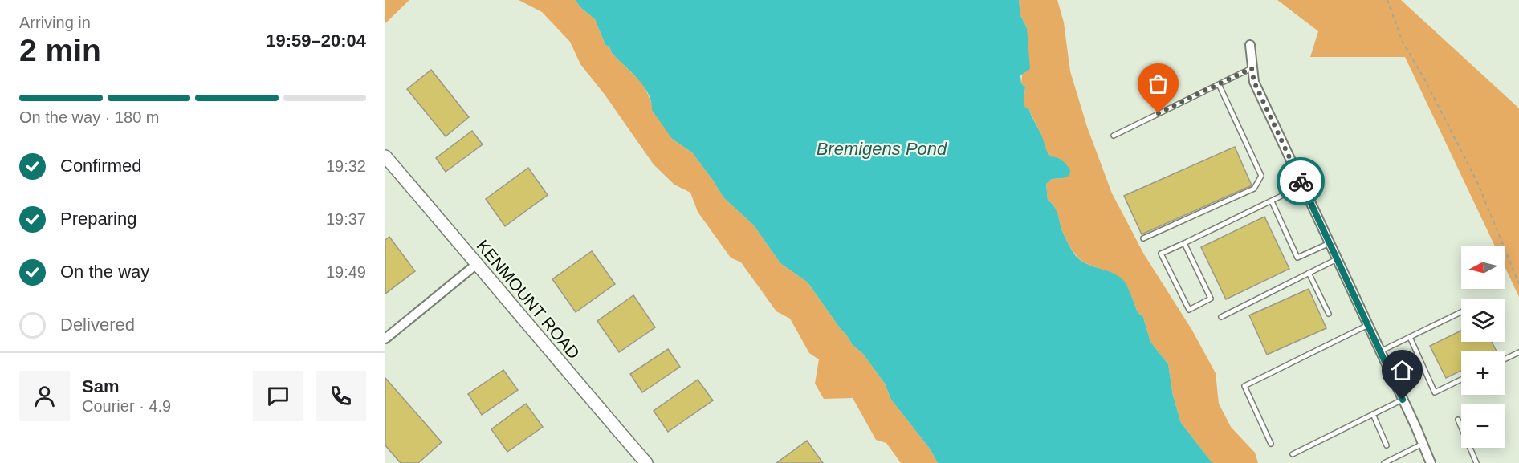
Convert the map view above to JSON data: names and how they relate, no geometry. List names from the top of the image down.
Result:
{
  "streets": {
    "main road": ["KENMOUNT ROAD"]
  },
  "water": ["Bremigens Pond"],
  "north": "left",
  "page": {
    "heading": ["2 min", "Arriving in", "19:59–20:04"],
    "panel": ["Sam", "Courier · 4.9"],
    "bar": "On the way · 180 m",
    "list": [
      ["Confirmed", "19:32"],
      ["Preparing", "19:37"],
      ["On the way", "19:49"],
      "Delivered"
    ],
    "map_buttons": ["+", "−"]
  }
}
